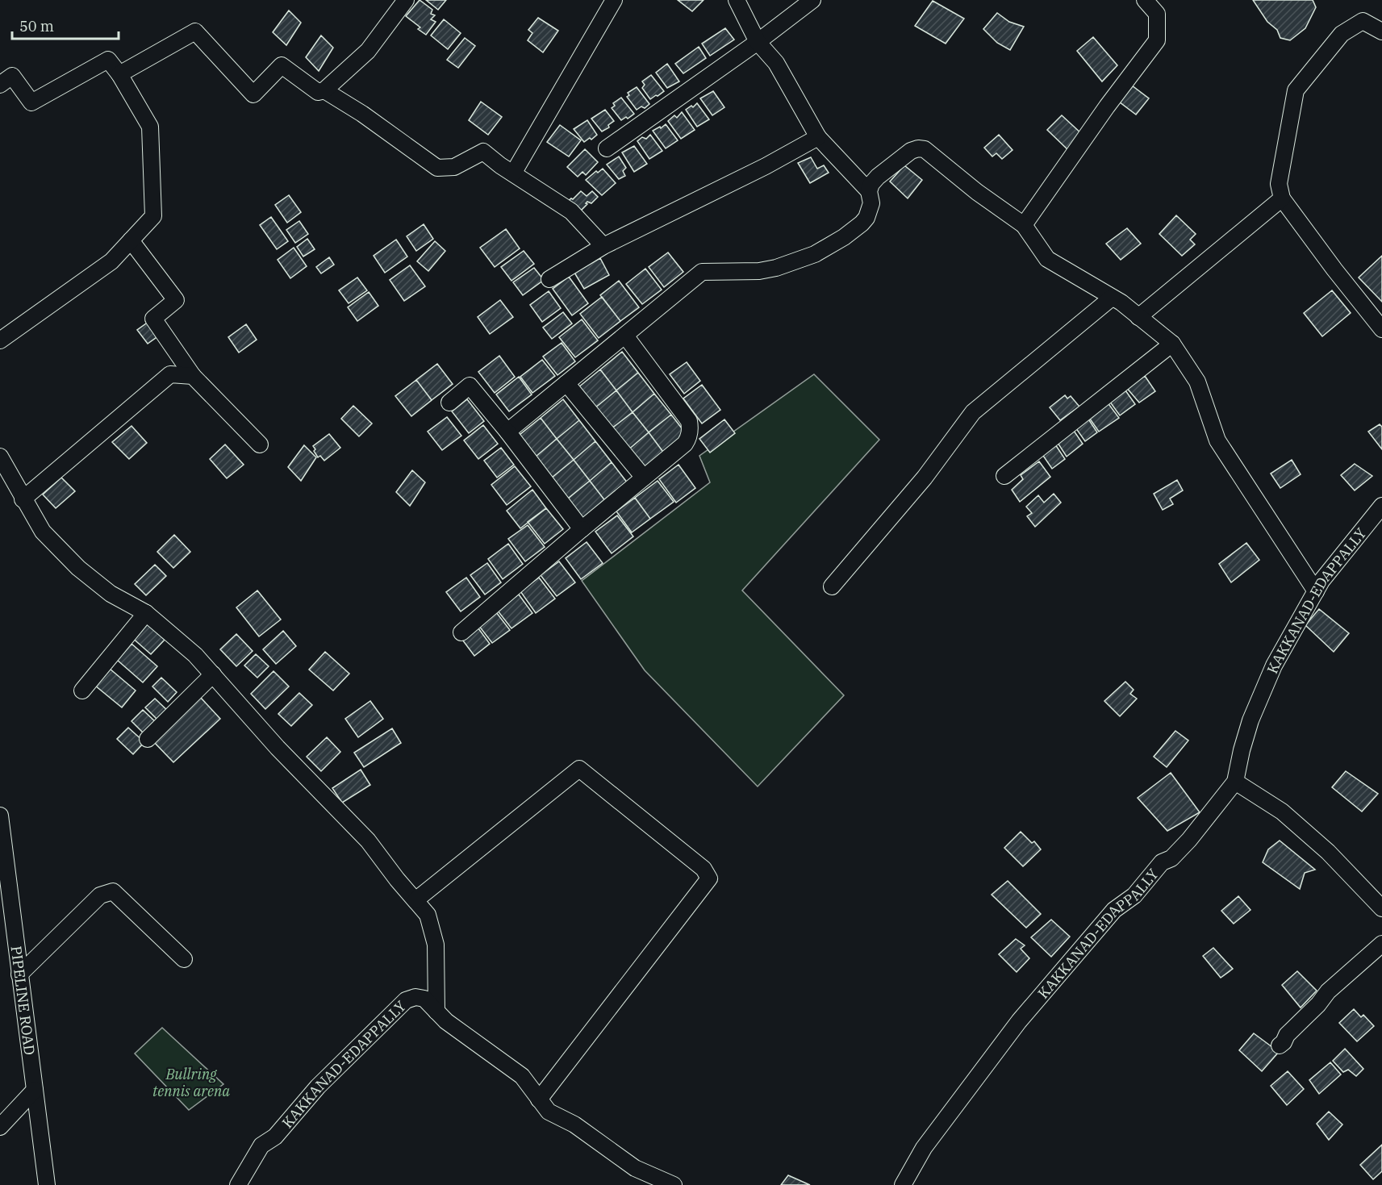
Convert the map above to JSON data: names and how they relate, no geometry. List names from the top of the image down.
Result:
{
  "streets": {
    "street": ["KAKKANAD-EDAPPALLY", "PIPELINE ROAD"]
  },
  "parks": ["Bullring tennis arena"],
  "scale_bar": "50 m"
}
